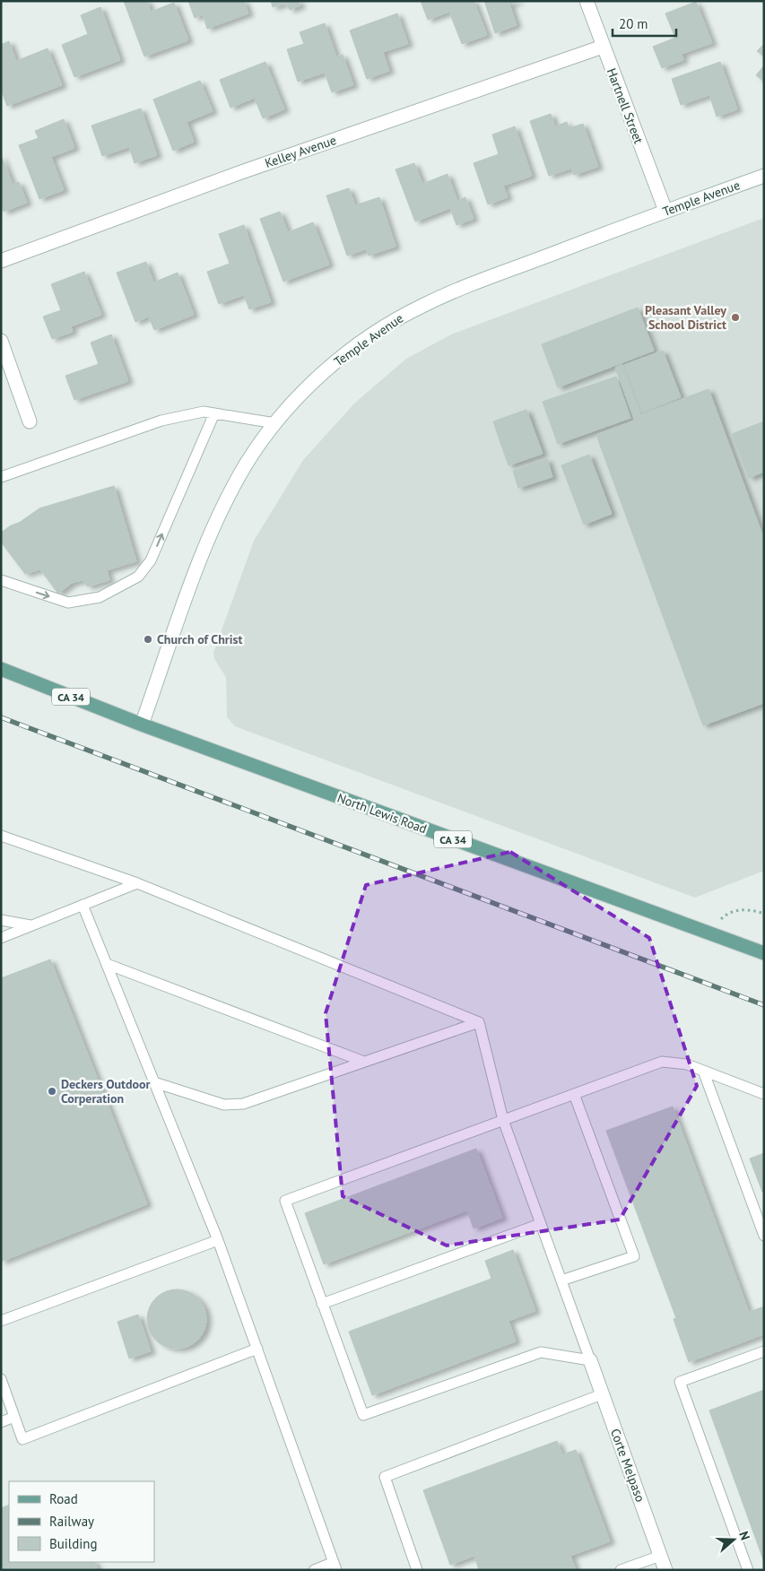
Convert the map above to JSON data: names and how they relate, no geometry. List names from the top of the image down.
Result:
{
  "streets": {
    "main road": ["CA 34", "North Lewis Road"],
    "street": [
      "Hartnell Street",
      "Kelley Avenue",
      "Temple Avenue",
      "Corte Melpaso"
    ]
  },
  "crossings": [
    ["Hartnell Street", "Kelley Avenue"],
    ["Hartnell Street", "Temple Avenue"],
    ["Temple Avenue", "North Lewis Road"]
  ],
  "places": ["Pleasant Valley School District", "Church of Christ", "Deckers Outdoor Corperation"],
  "legend": ["Road", "Railway", "Building"],
  "scale_bar": "20 m",
  "north": "right"
}
